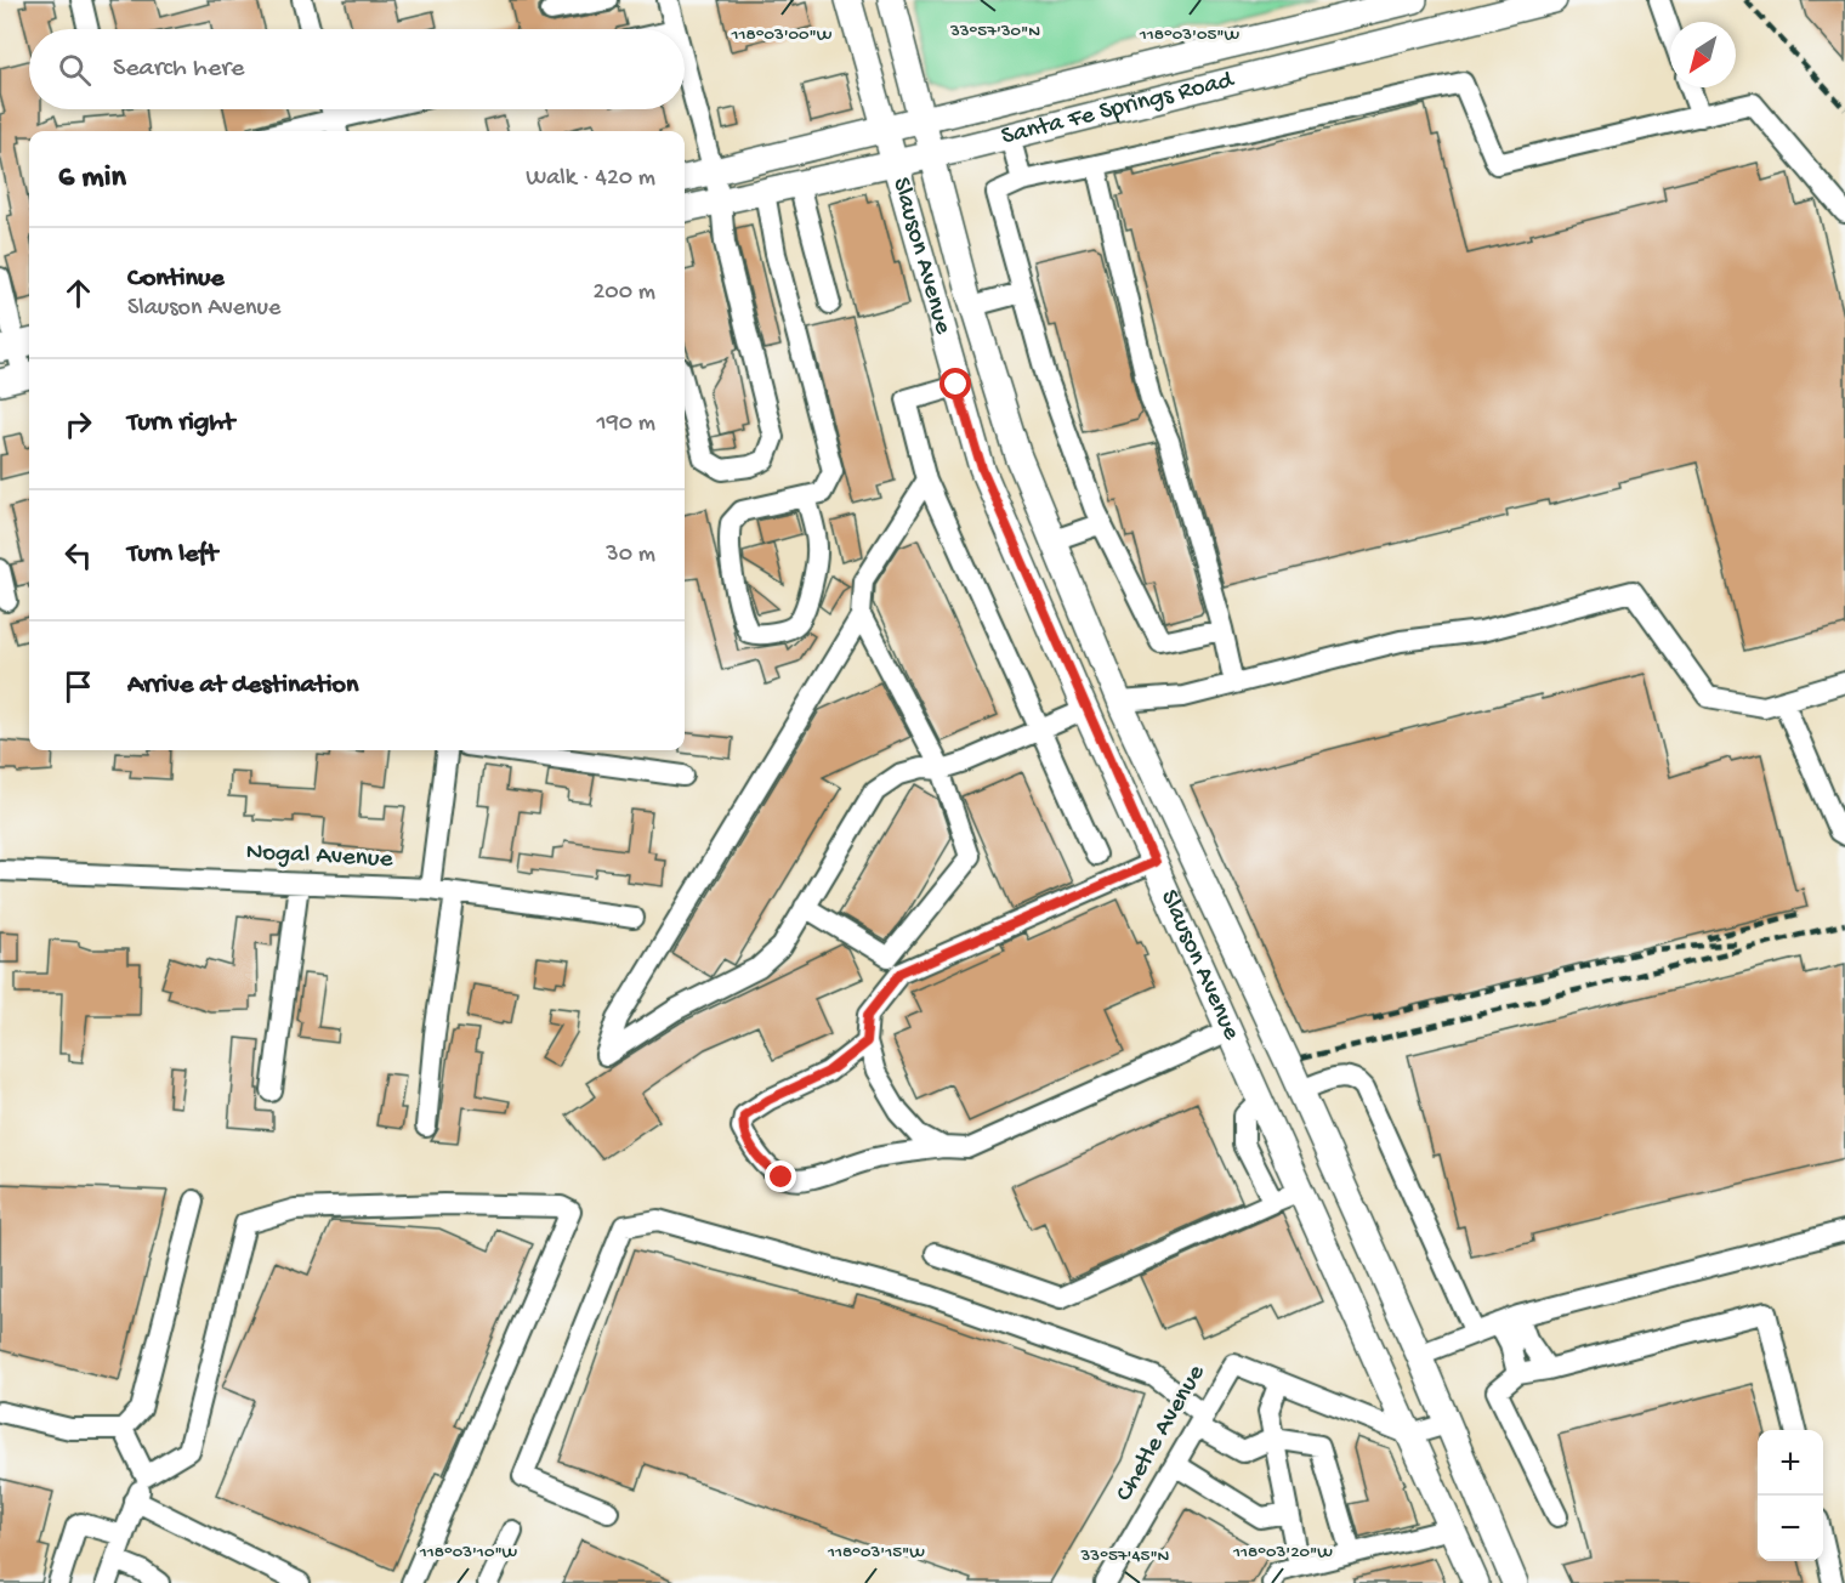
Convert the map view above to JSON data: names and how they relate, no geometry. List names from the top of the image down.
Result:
{
  "streets": {
    "main road": ["Santa Fe Springs Road", "Slauson Avenue"],
    "street": ["Nogal Avenue", "Chetle Avenue"]
  },
  "crossings": [
    ["Santa Fe Springs Road", "Slauson Avenue"],
    ["Slauson Avenue", "Chetle Avenue"]
  ],
  "north": "bottom left",
  "page": {
    "search": "Search here",
    "heading": ["6 min", "Walk · 420 m"],
    "list": [
      ["Continue", "Slauson Avenue", "200 m"],
      ["Turn right", "190 m"],
      ["Turn left", "30 m"],
      "Arrive at destination"
    ],
    "map_buttons": ["+", "−"]
  },
  "coordinates": [
    "33°57'30\"N",
    "118°03'05\"W",
    "118°03'00\"W",
    "118°03'10\"W",
    "118°03'15\"W",
    "118°03'20\"W",
    "33°57'45\"N"
  ]
}
